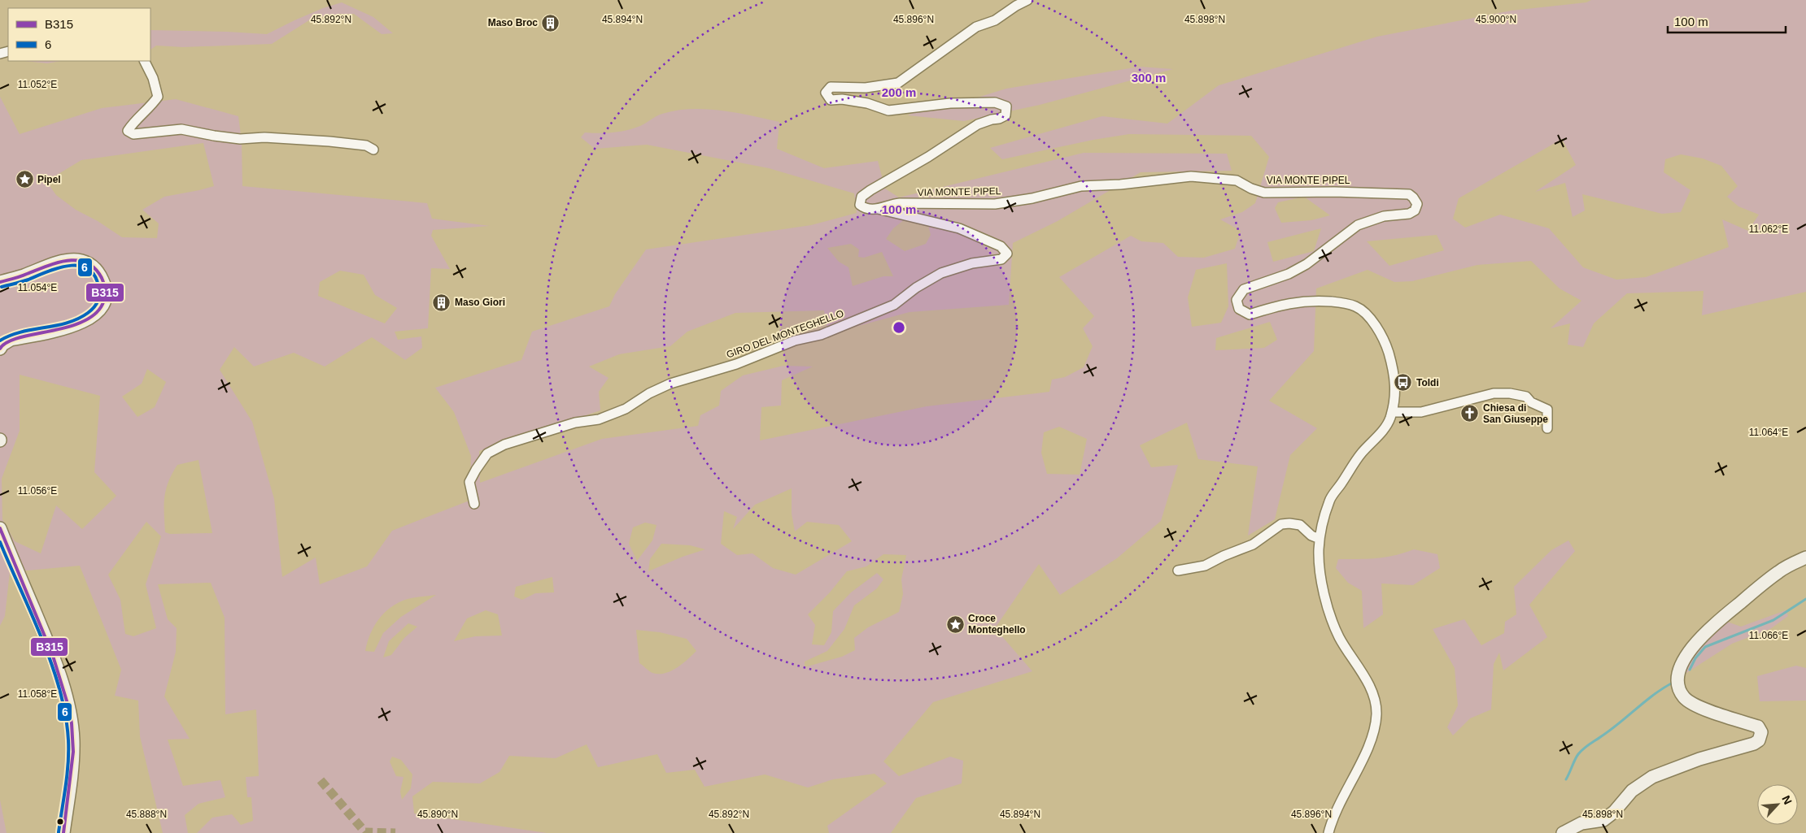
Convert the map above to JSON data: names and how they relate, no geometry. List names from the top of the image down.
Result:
{
  "streets": {
    "street": ["VIA MONTE PIPEL", "GIRO DEL MONTEGHELLO"]
  },
  "crossings": [
    ["VIA MONTE PIPEL", "GIRO DEL MONTEGHELLO"]
  ],
  "places": {
    "building": ["Maso Broc", "Maso Giori"],
    "place": ["Pipel", "Croce Monteghello"],
    "bus stop": ["Toldi"],
    "church": ["Chiesa di San Giuseppe"]
  },
  "lines": ["transit line B315", "transit line 6"],
  "legend": ["B315", "6"],
  "scale_bar": "100 m",
  "north": "top right",
  "coordinates": [
    "45.898°N",
    "45.892°N",
    "45.894°N",
    "45.896°N",
    "45.900°N",
    "11.052°E",
    "11.062°E",
    "11.054°E",
    "11.064°E",
    "11.056°E",
    "11.066°E",
    "11.058°E",
    "45.888°N",
    "45.890°N"
  ],
  "rings": ["300 m", "200 m", "100 m"]
}
